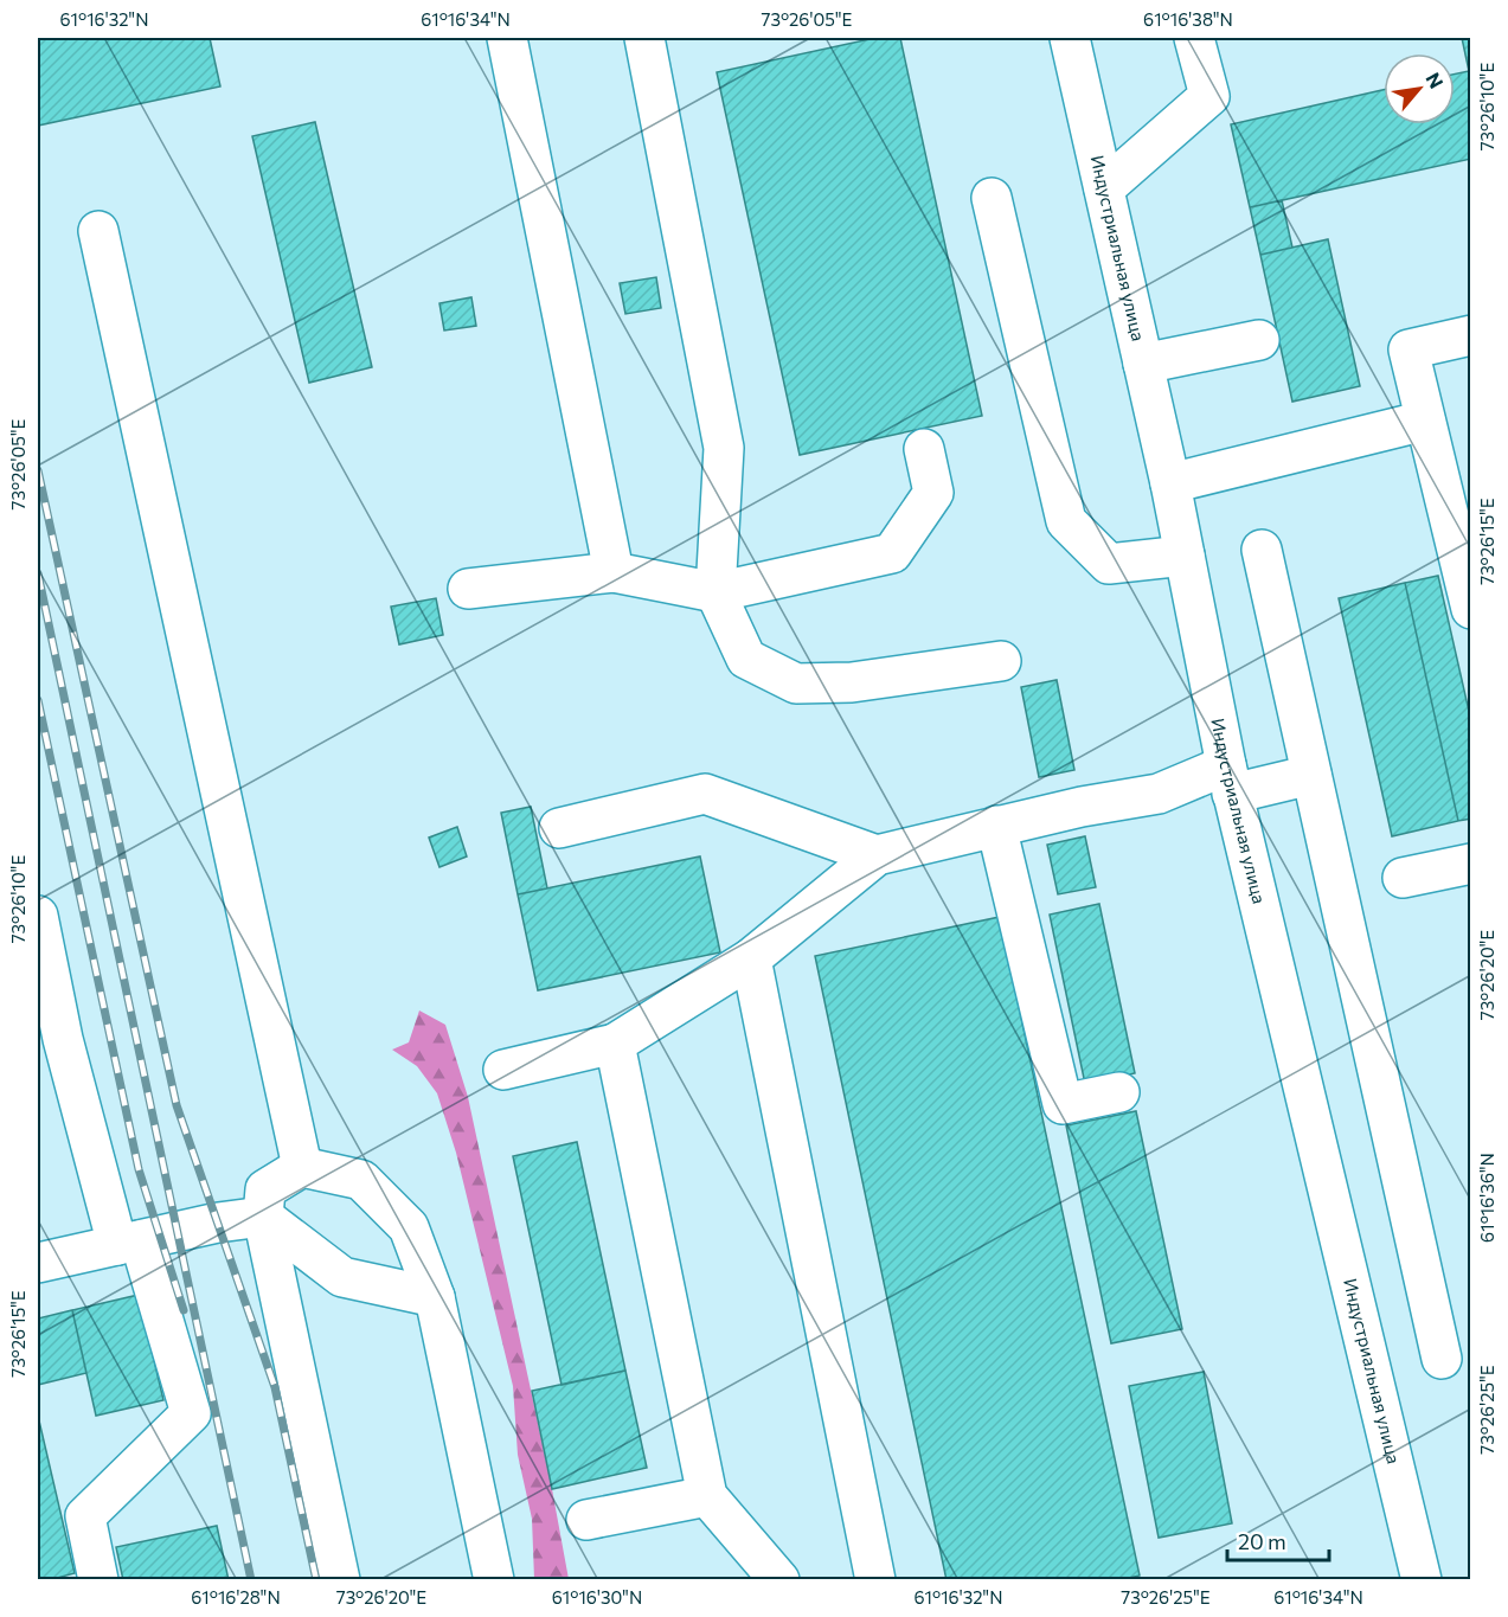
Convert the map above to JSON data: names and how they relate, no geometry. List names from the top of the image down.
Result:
{
  "streets": {
    "street": ["Индустриальная улица"]
  },
  "scale_bar": "20 m",
  "north": "top right",
  "coordinates": [
    "61°16'32\"N",
    "61°16'34\"N",
    "73°26'05\"E",
    "61°16'38\"N",
    "73°26'10\"E",
    "73°26'15\"E",
    "73°26'20\"E",
    "61°16'36\"N",
    "73°26'25\"E",
    "61°16'28\"N",
    "61°16'30\"N"
  ]
}
